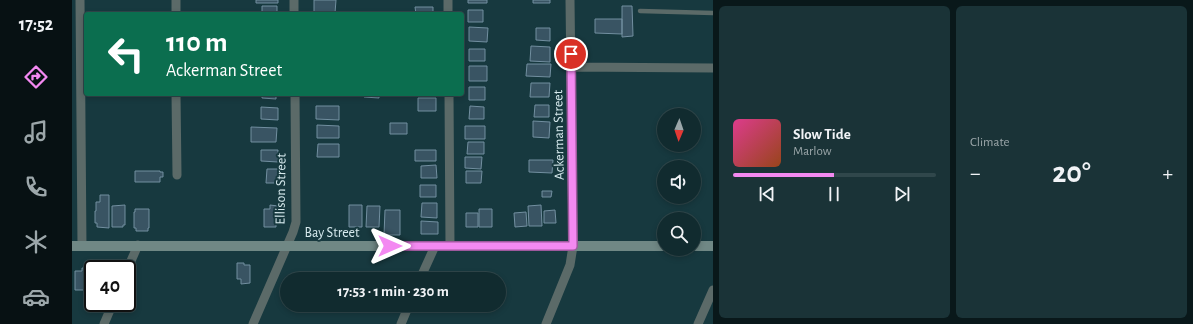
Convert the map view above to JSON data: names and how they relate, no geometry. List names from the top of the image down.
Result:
{
  "streets": {
    "street": ["Ackerman Street", "Ellison Street", "Bay Street"]
  },
  "crossings": [
    ["Ackerman Street", "Bay Street"],
    ["Ellison Street", "Bay Street"]
  ],
  "north": "bottom",
  "page": {
    "tabs": "17:52",
    "tile": "Climate",
    "turn": ["110 m", "Ackerman Street"],
    "song": ["Slow Tide", "Marlow"],
    "heat": ["−", "20°", "+"],
    "limit": "40",
    "trip": "17:53 · 1 min · 230 m"
  }
}
